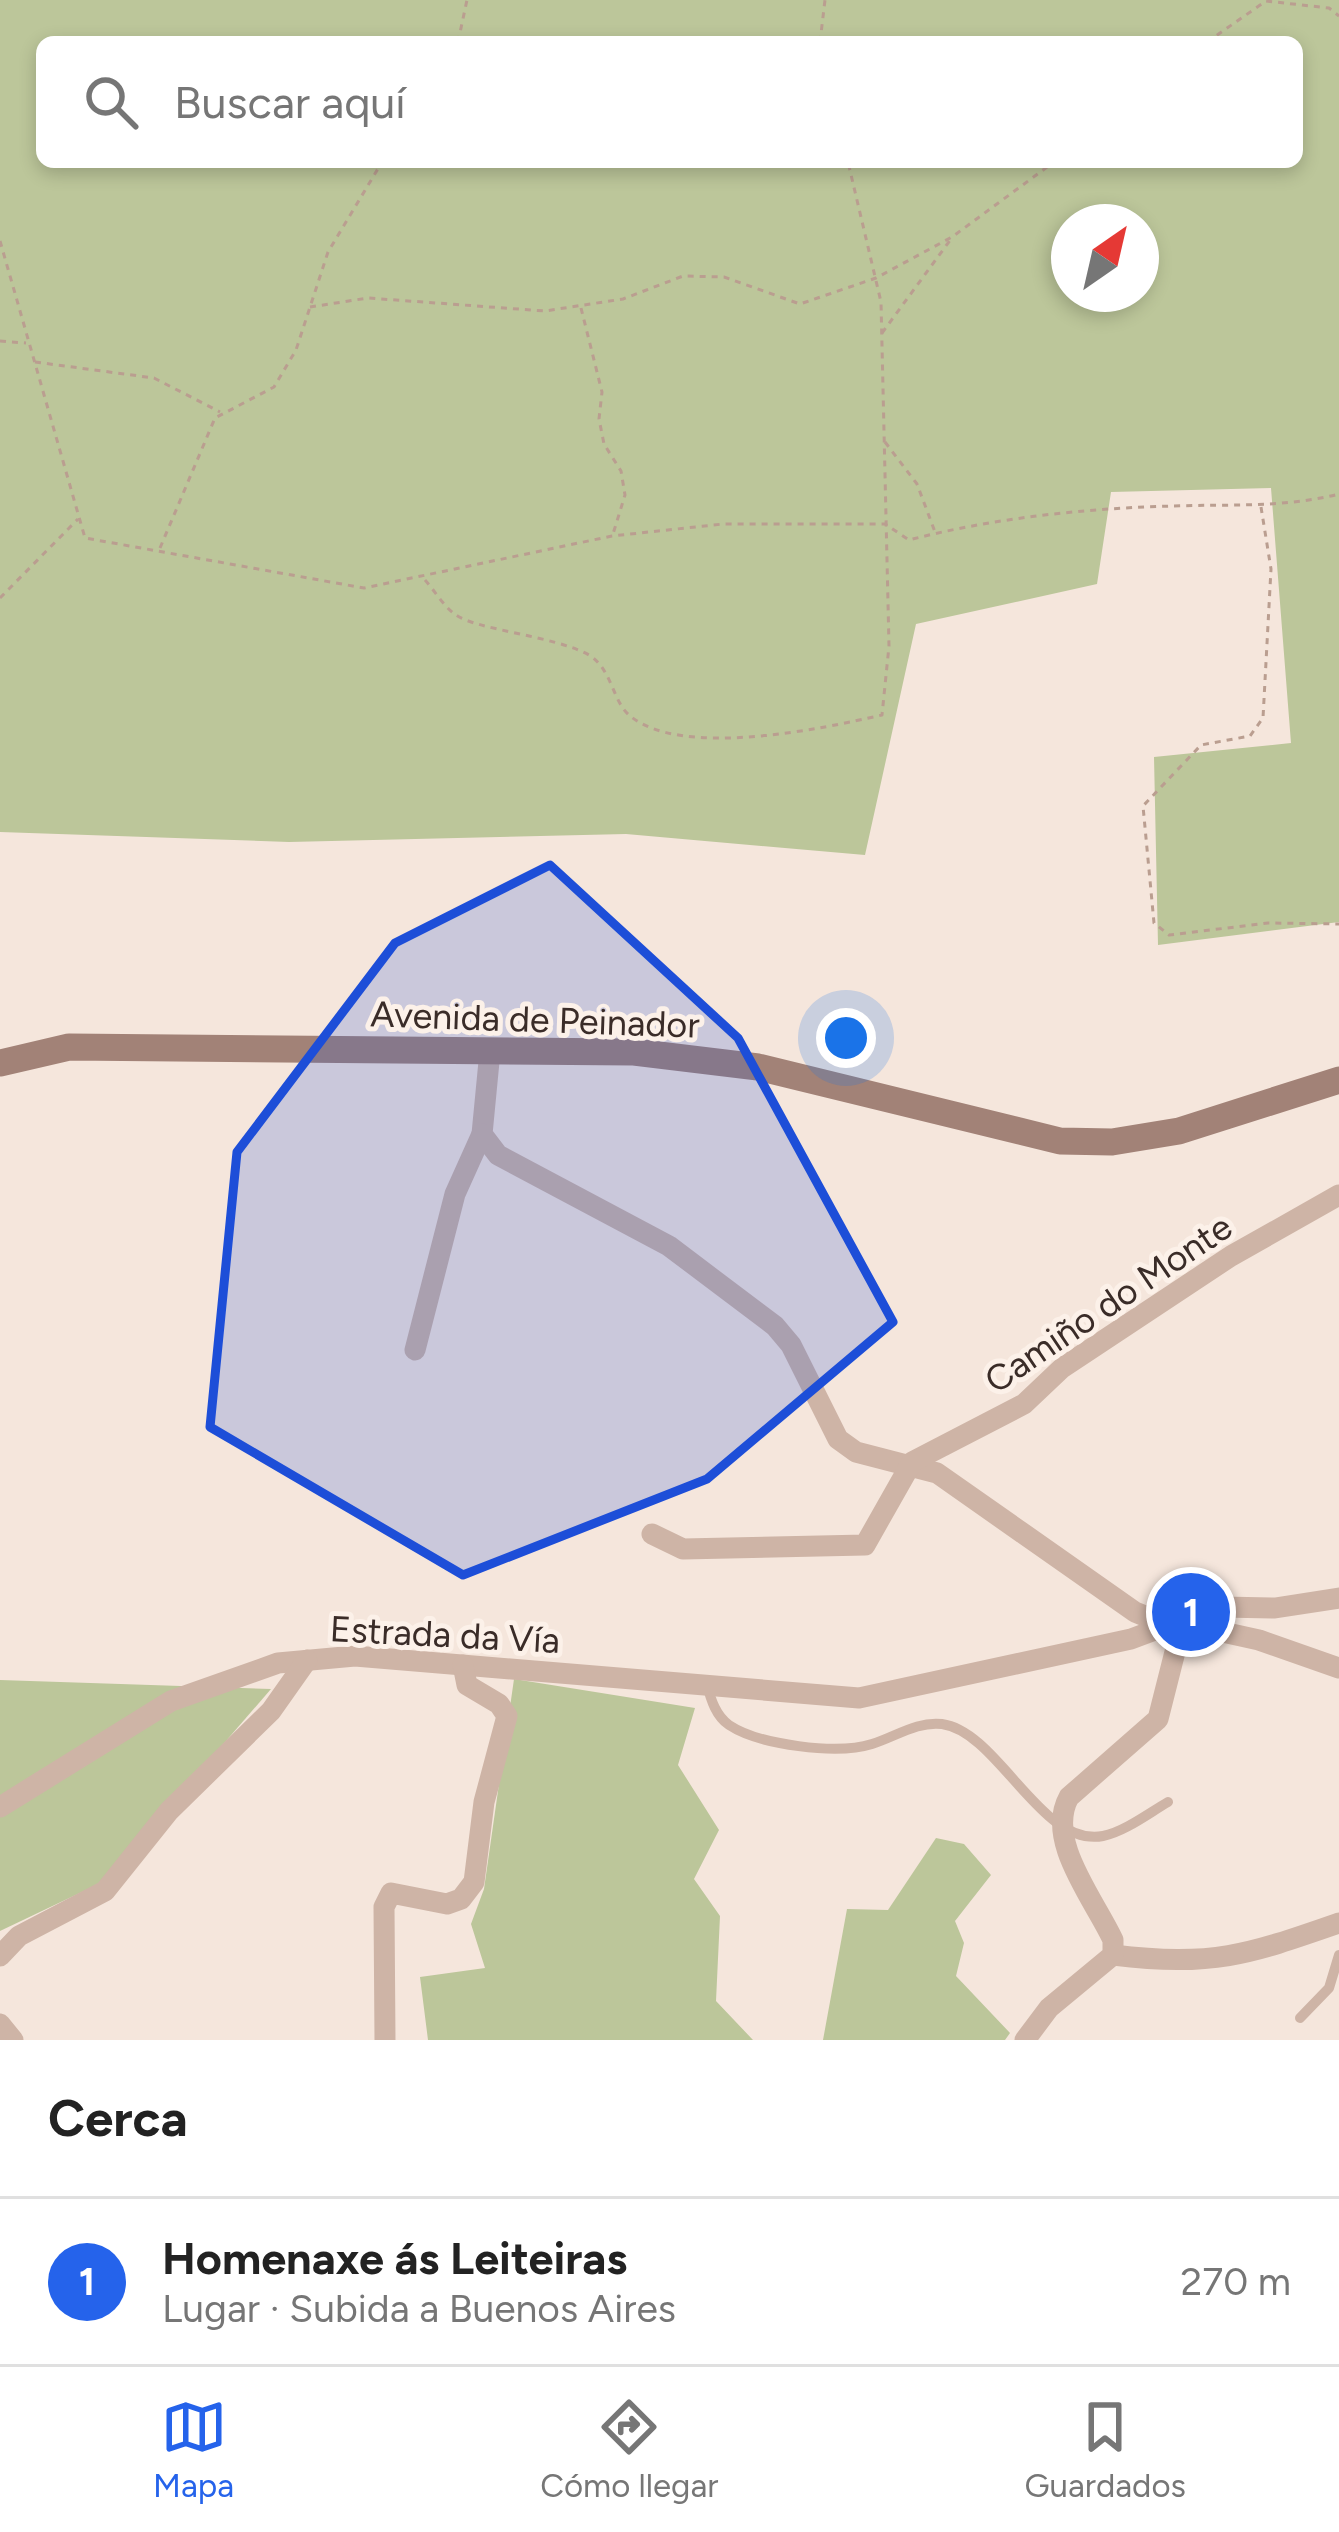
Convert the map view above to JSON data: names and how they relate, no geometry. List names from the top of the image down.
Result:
{
  "streets": {
    "street": ["Avenida de Peinador", "Camiño do Monte", "Estrada da Vía"]
  },
  "north": "top right",
  "page": {
    "search": "Buscar aquí",
    "pins": "1",
    "heading": "Cerca",
    "list": [
      {
        "mark": "1",
        "name": "Homenaxe ás Leiteiras",
        "note": "Lugar · Subida a Buenos Aires",
        "value": "270 m"
      }
    ],
    "nav": ["Mapa", "Cómo llegar", "Guardados"]
  }
}
